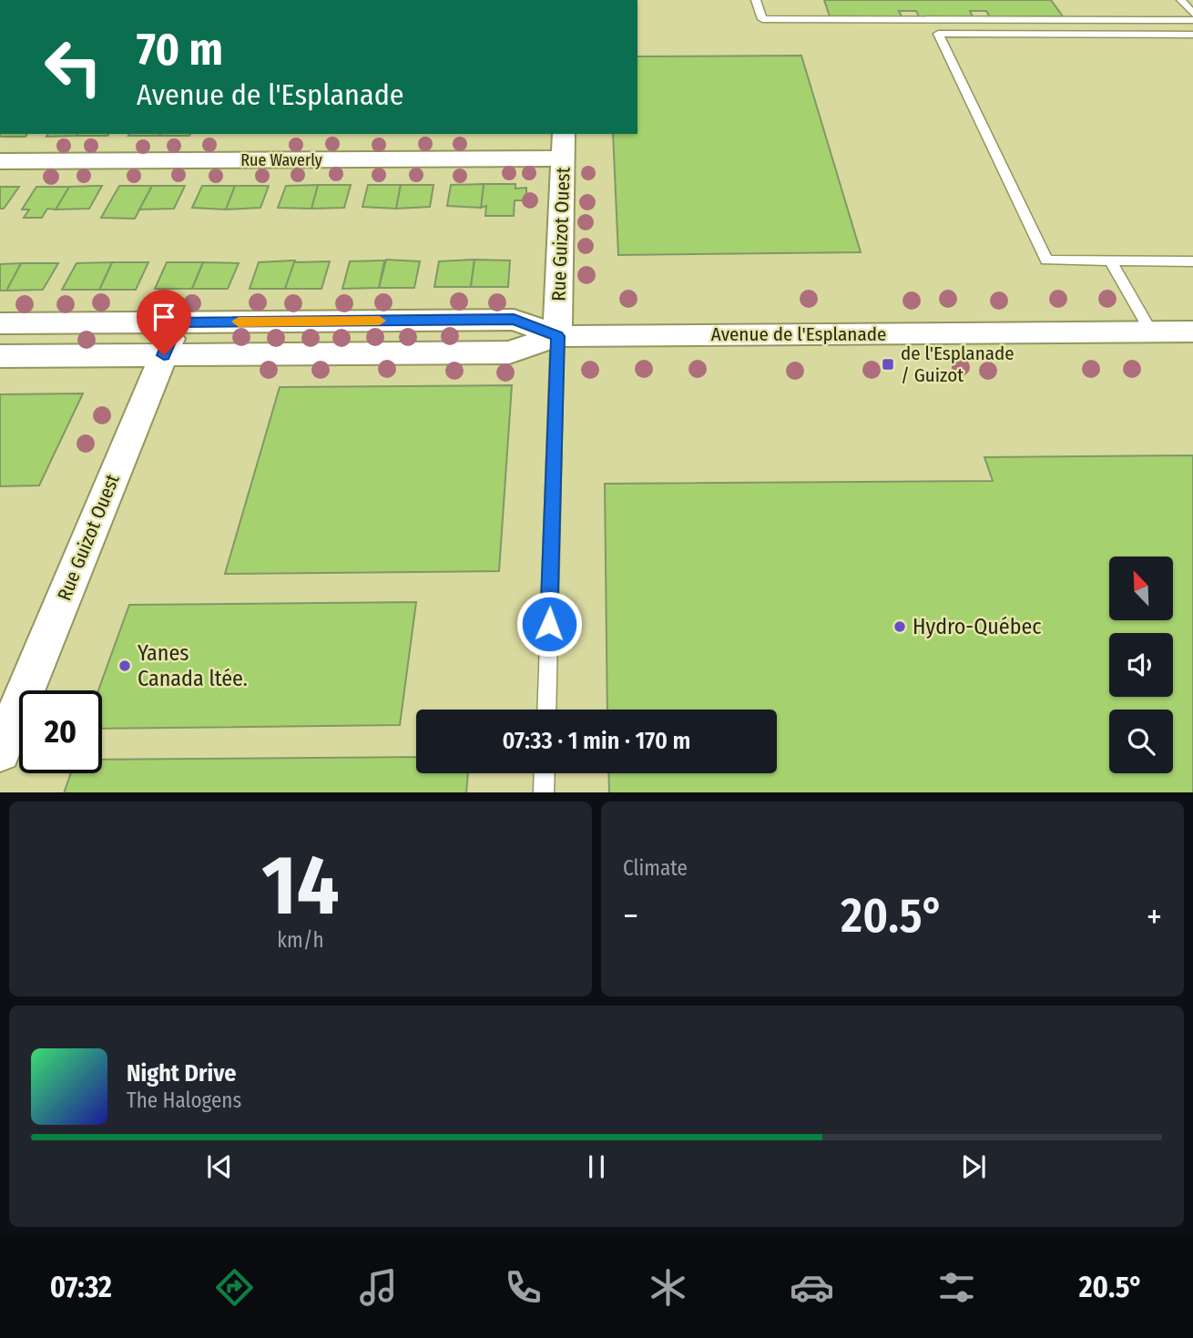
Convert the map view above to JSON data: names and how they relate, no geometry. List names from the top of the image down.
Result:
{
  "streets": {
    "street": ["Rue Waverly", "Rue Guizot Ouest", "Avenue de l'Esplanade"]
  },
  "crossings": [
    ["Rue Waverly", "Rue Guizot Ouest"],
    ["Rue Guizot Ouest", "Avenue de l'Esplanade"]
  ],
  "places": {
    "transit": ["de l'Esplanade / Guizot"],
    "other": ["Hydro-Québec", "Yanes Canada ltée."]
  },
  "north": "top left",
  "page": {
    "turn": ["70 m", "Avenue de l'Esplanade"],
    "limit": "20",
    "trip": "07:33 · 1 min · 170 m",
    "tile": [
      ["14", "km/h"],
      "Climate"
    ],
    "heat": ["−", "20.5°", "+"],
    "song": ["Night Drive", "The Halogens"],
    "tabs": ["07:32", "20.5°"]
  }
}
